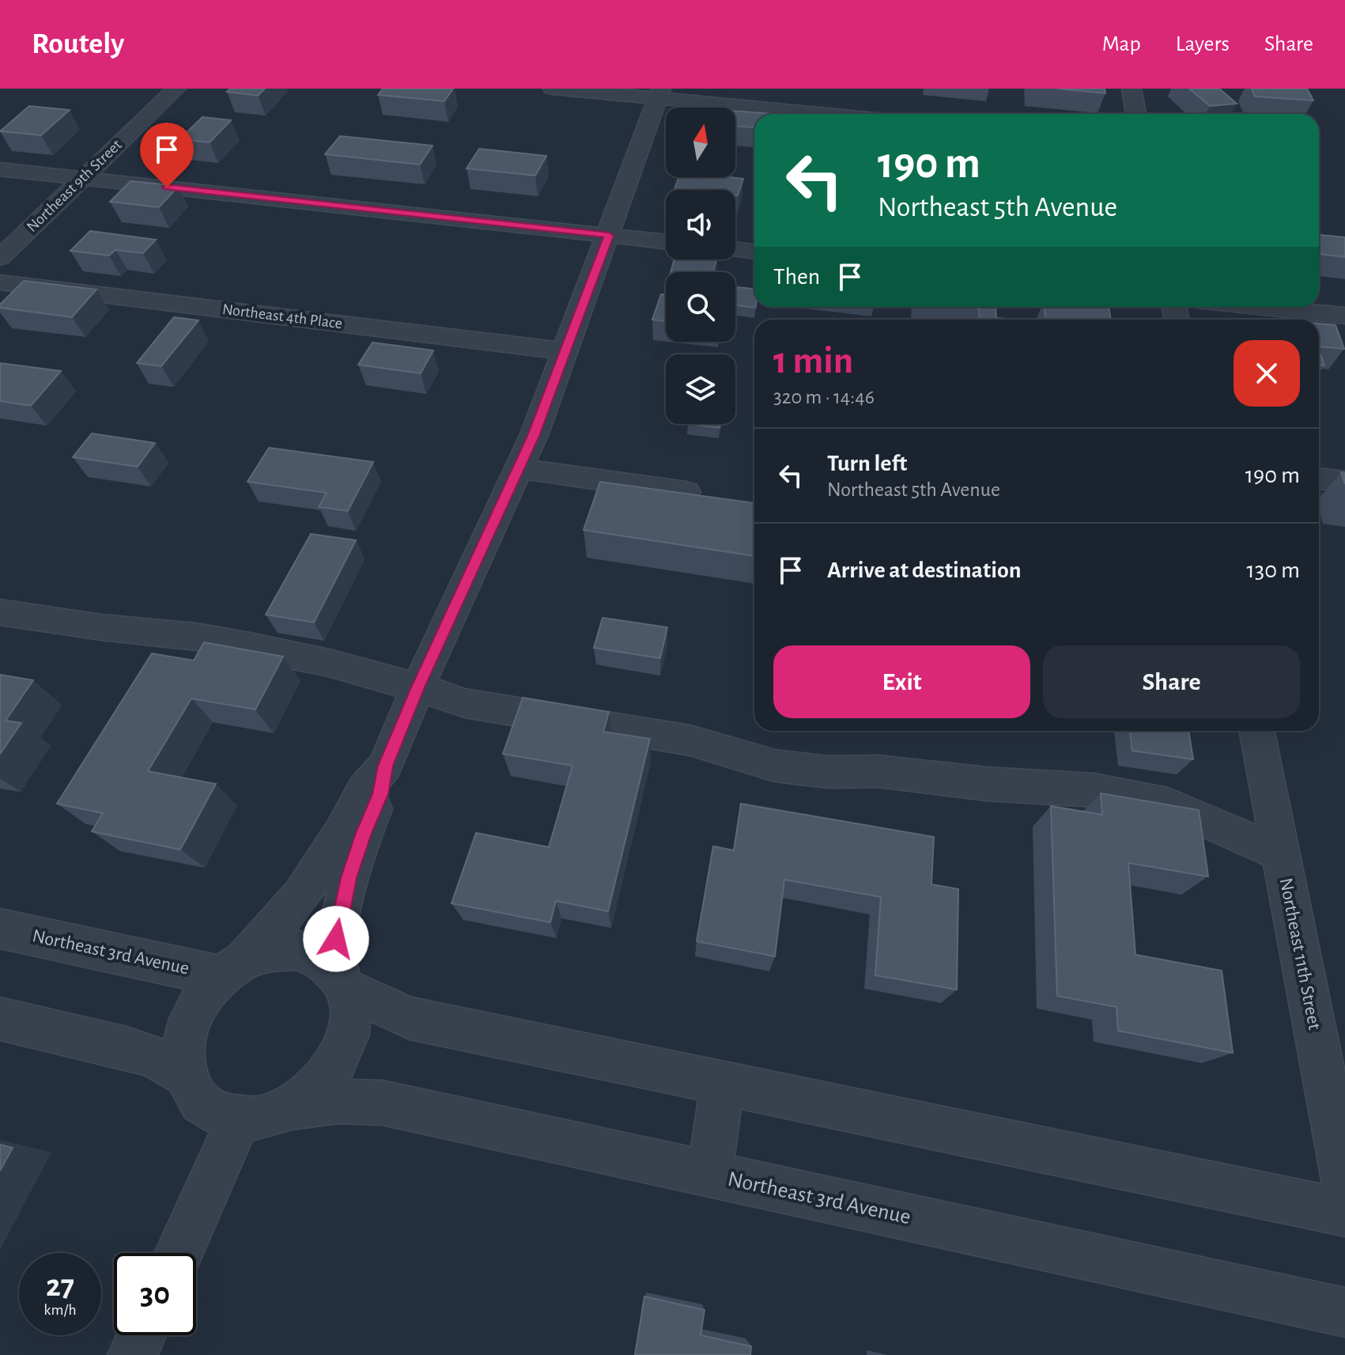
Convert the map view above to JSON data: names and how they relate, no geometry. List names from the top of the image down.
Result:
{
  "streets": {
    "street": [
      "Northeast 9th Street",
      "Northeast 4th Place",
      "Northeast 3rd Avenue",
      "Northeast 11th Street"
    ]
  },
  "north": "top",
  "page": {
    "header": "Routely",
    "nav": ["Map", "Layers", "Share"],
    "turn": ["190 m", "Northeast 5th Avenue"],
    "then": "Then",
    "heading": ["1 min", "320 m · 14:46"],
    "list": [
      {
        "name": "Turn left",
        "note": "Northeast 5th Avenue",
        "value": "190 m"
      },
      {
        "name": "Arrive at destination",
        "value": "130 m"
      }
    ],
    "buttons": ["Exit", "Share"],
    "speed": "27 km/h",
    "limit": "30"
  }
}
